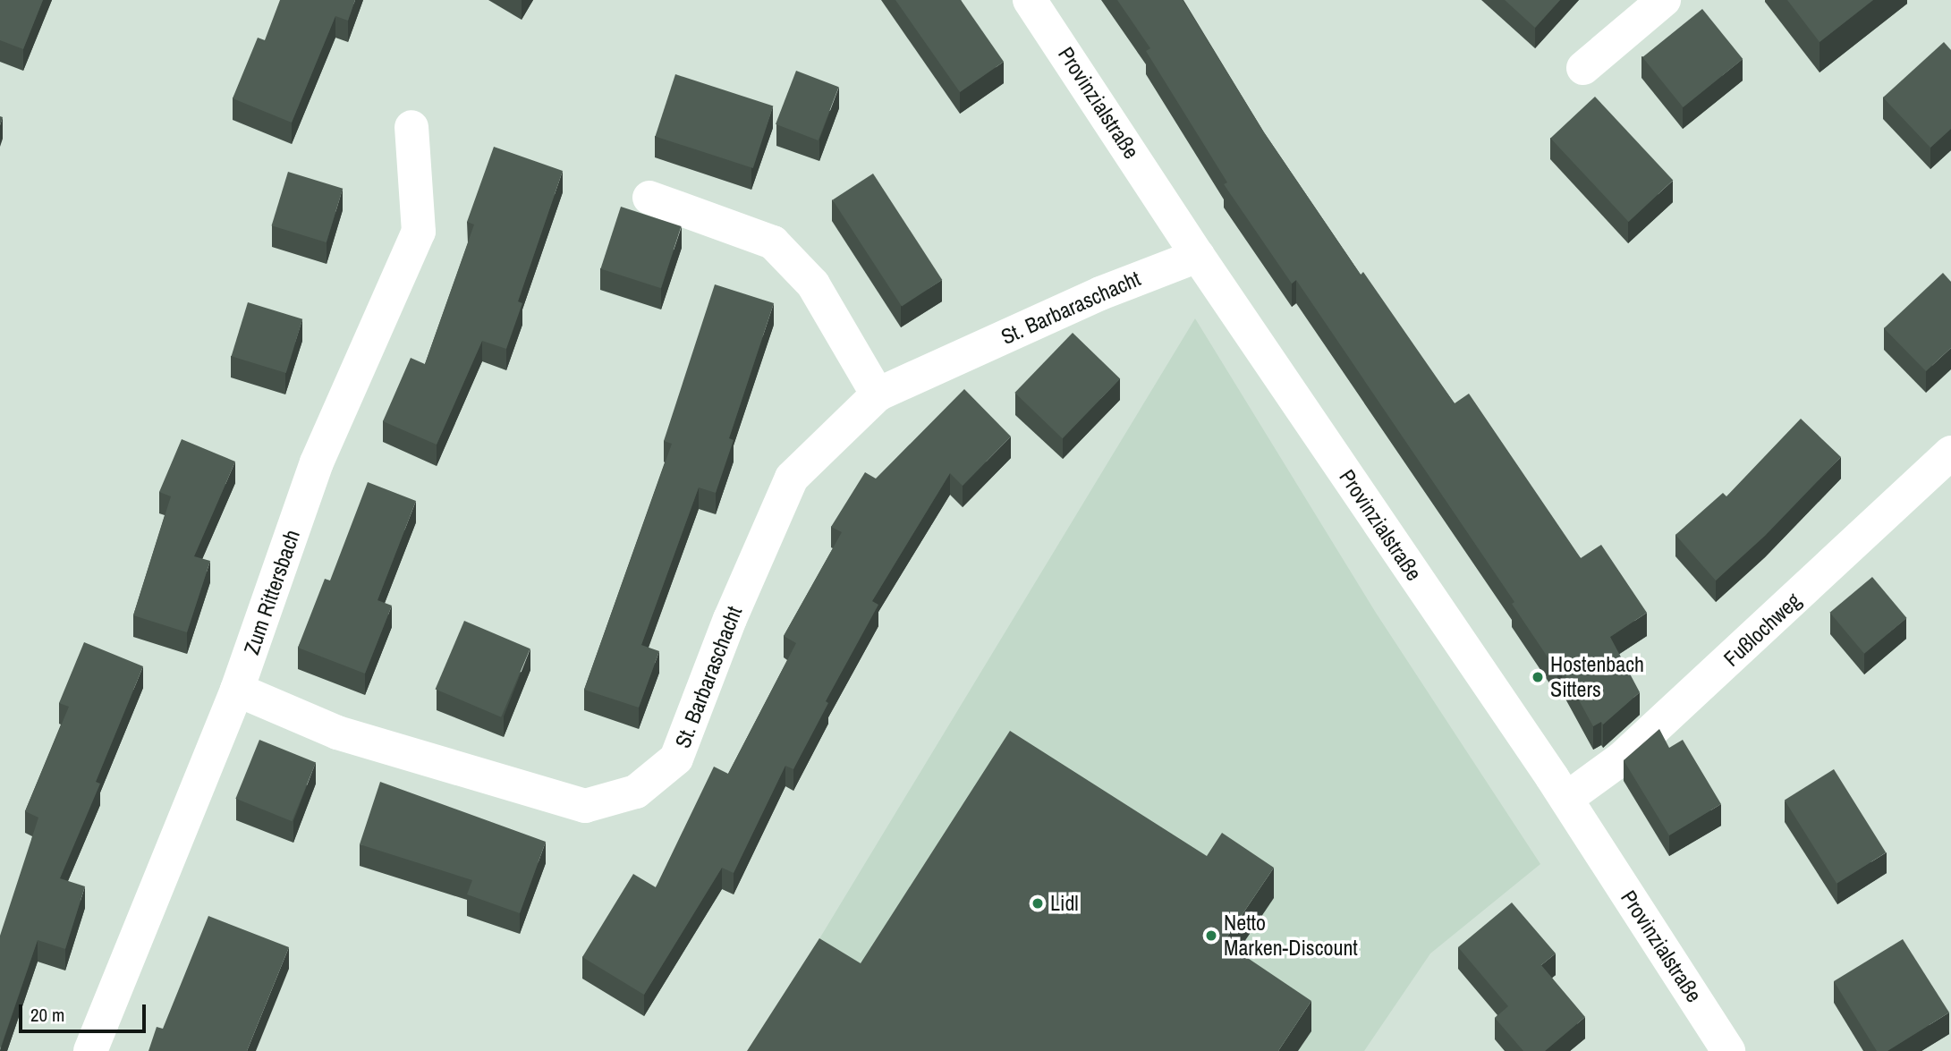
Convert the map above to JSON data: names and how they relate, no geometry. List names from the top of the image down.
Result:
{
  "streets": {
    "street": [
      "Provinzialstraße",
      "St. Barbaraschacht",
      "Zum Rittersbach",
      "Fußlochweg"
    ]
  },
  "crossings": [
    ["Provinzialstraße", "St. Barbaraschacht"],
    ["Provinzialstraße", "Fußlochweg"],
    ["St. Barbaraschacht", "Zum Rittersbach"]
  ],
  "places": ["Hostenbach Sitters", "Lidl", "Netto Marken-Discount"],
  "scale_bar": "20 m"
}
